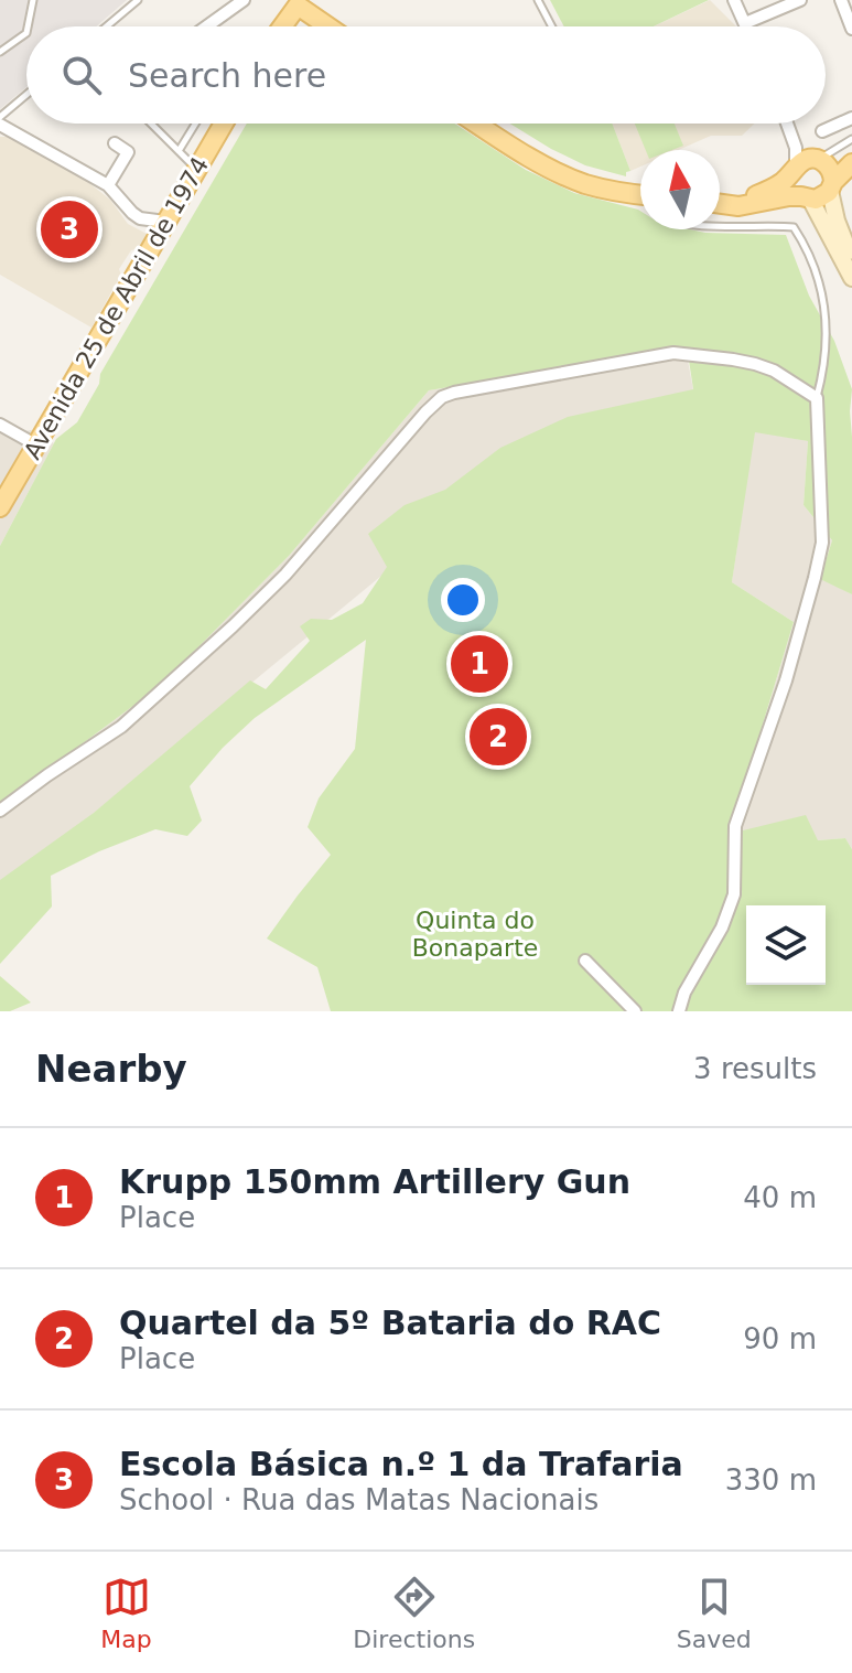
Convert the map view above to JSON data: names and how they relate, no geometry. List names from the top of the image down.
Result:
{
  "streets": {
    "main road": ["Avenida 25 de Abril de 1974"]
  },
  "parks": ["Quinta do Bonaparte"],
  "north": "top",
  "page": {
    "search": "Search here",
    "pins": ["3", "1", "2"],
    "heading": ["Nearby", "3 results"],
    "list": [
      {
        "mark": "1",
        "name": "Krupp 150mm Artillery Gun",
        "note": "Place",
        "value": "40 m"
      },
      {
        "mark": "2",
        "name": "Quartel da 5º Bataria do RAC",
        "note": "Place",
        "value": "90 m"
      },
      {
        "mark": "3",
        "name": "Escola Básica n.º 1 da Trafaria",
        "note": "School · Rua das Matas Nacionais",
        "value": "330 m"
      }
    ],
    "nav": ["Map", "Directions", "Saved"]
  }
}
